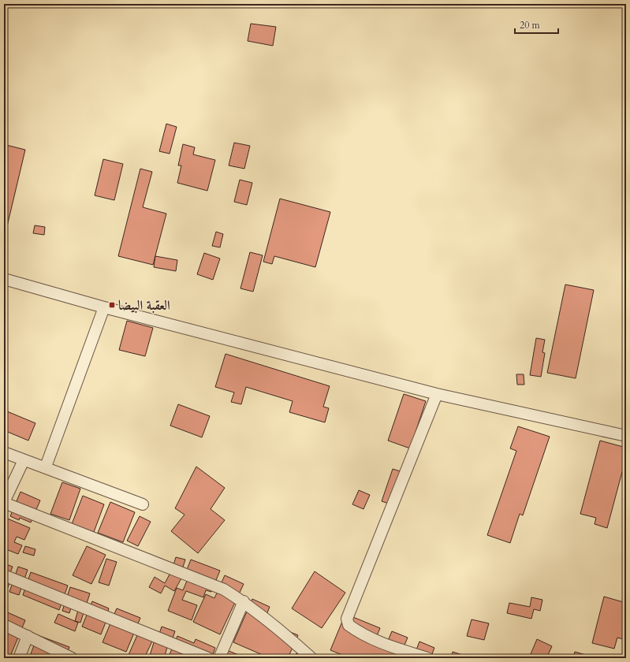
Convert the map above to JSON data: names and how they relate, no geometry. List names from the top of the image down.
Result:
{
  "places": {
    "transit": ["العقبة البيضا"]
  },
  "scale_bar": "20 m"
}
